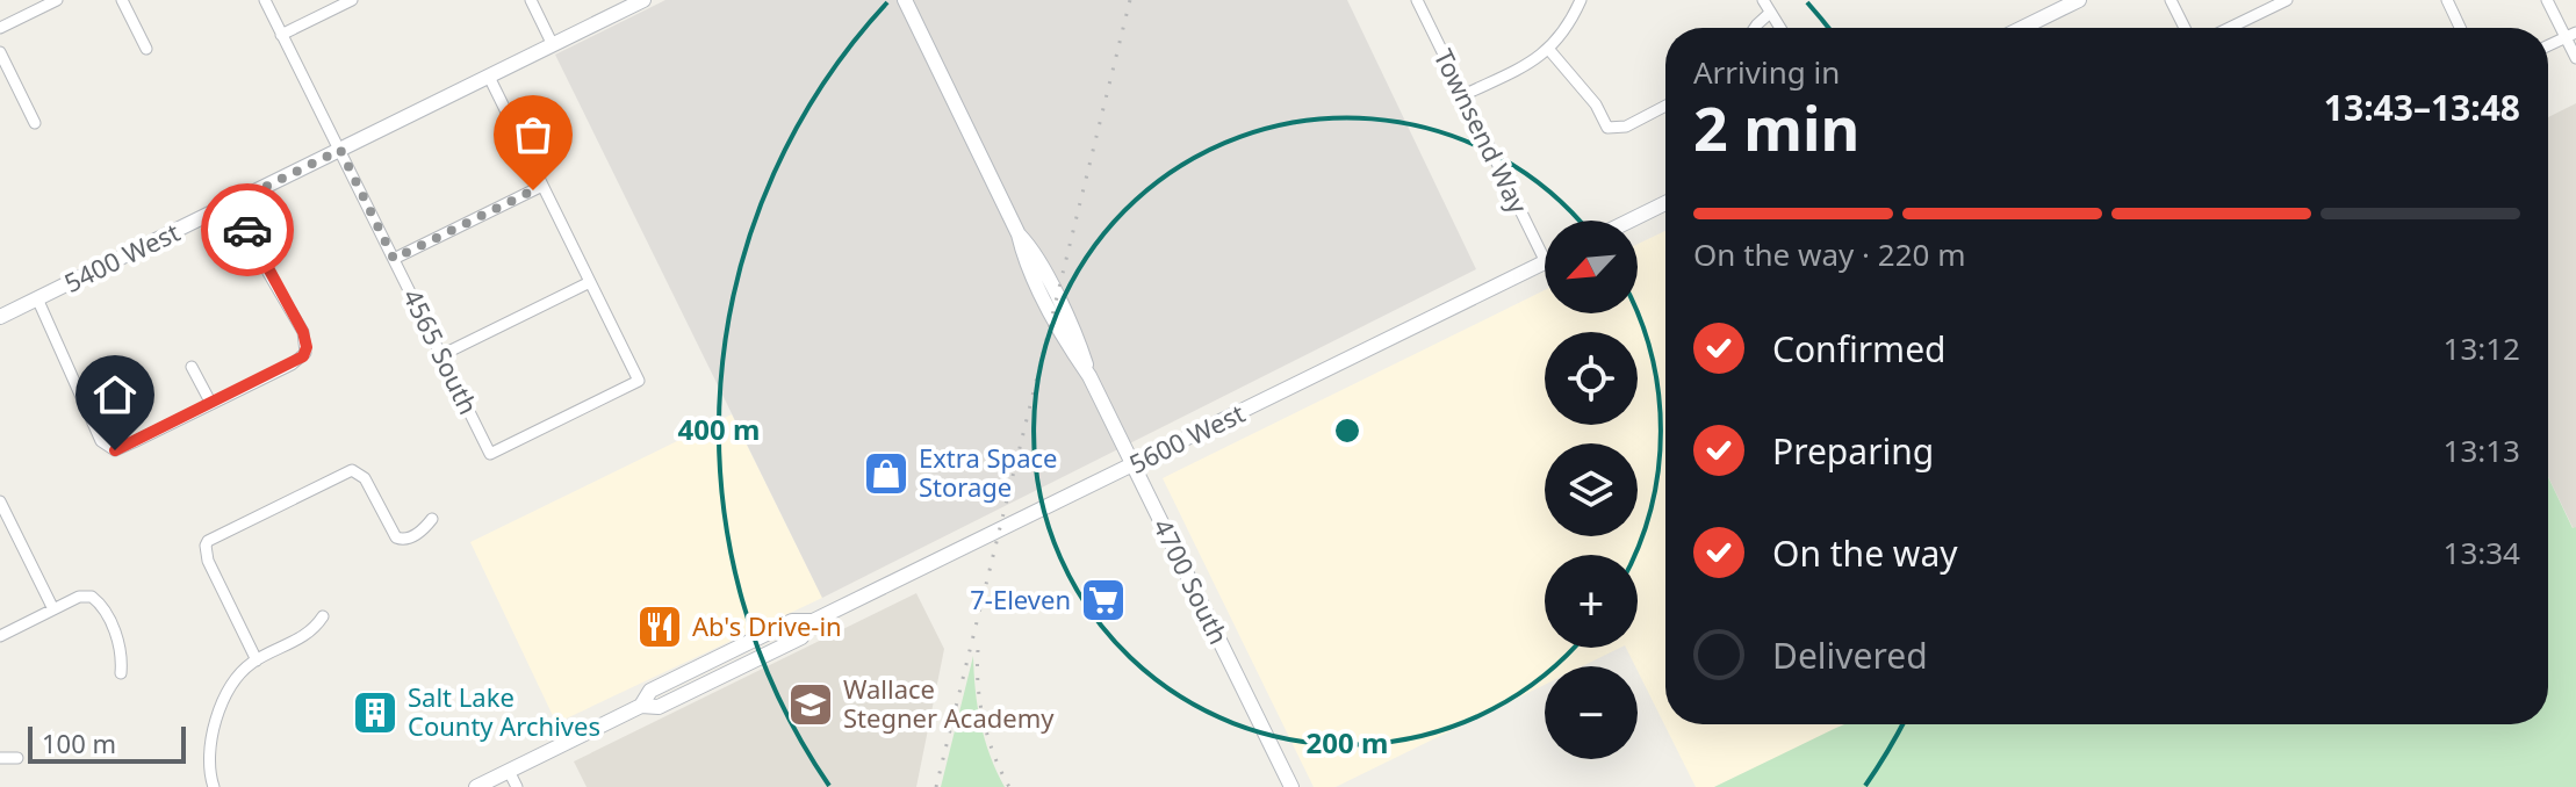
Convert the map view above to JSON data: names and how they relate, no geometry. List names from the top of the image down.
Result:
{
  "streets": {
    "main road": ["5400 West", "5600 West", "4700 South"],
    "street": ["Townsend Way", "4565 South"]
  },
  "crossings": [
    ["5400 West", "4565 South"],
    ["5600 West", "4700 South"]
  ],
  "places": {
    "shop": ["Extra Space Storage"],
    "supermarket": ["7-Eleven"],
    "restaurant": ["Ab's Drive-in"],
    "school or university": ["Wallace Stegner Academy"],
    "building": ["Salt Lake County Archives"]
  },
  "scale_bar": "100 m",
  "north": "bottom left",
  "page": {
    "heading": ["2 min", "Arriving in", "13:43–13:48"],
    "bar": "On the way · 220 m",
    "map_buttons": ["+", "−"],
    "list": [
      ["Confirmed", "13:12"],
      ["Preparing", "13:13"],
      ["On the way", "13:34"],
      "Delivered"
    ],
    "scale": "100 m"
  },
  "rings": ["400 m", "200 m"]
}
